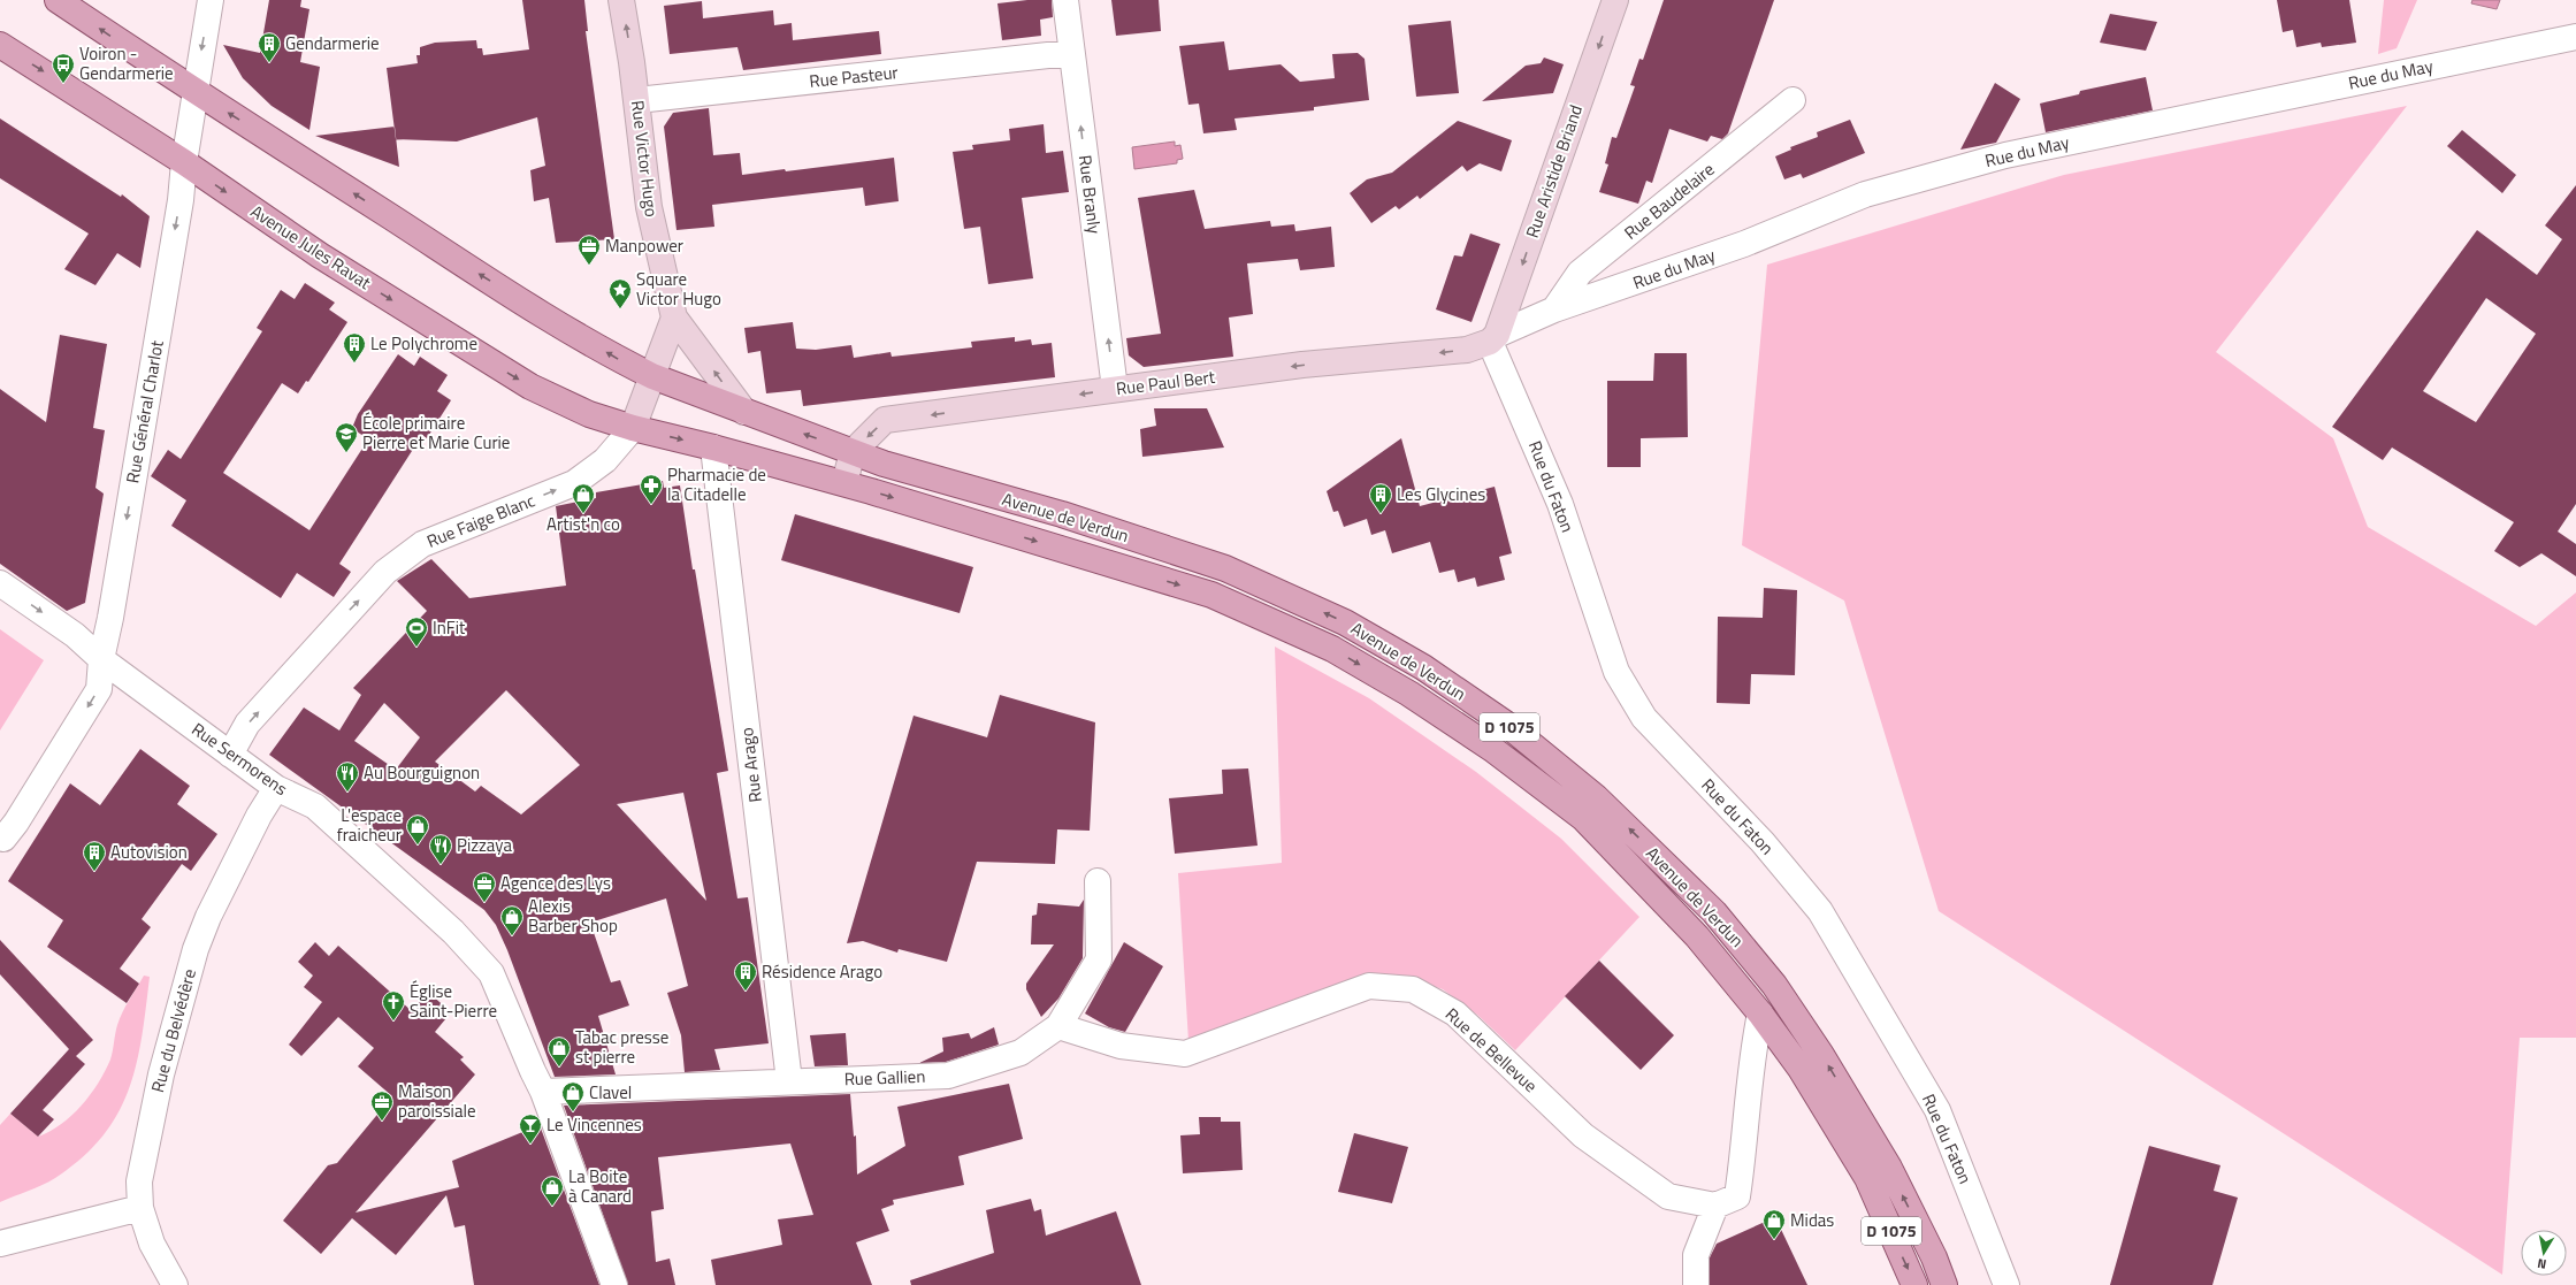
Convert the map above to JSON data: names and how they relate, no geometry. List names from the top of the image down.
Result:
{
  "streets": {
    "main road": [
      "Rue Victor Hugo",
      "Rue Aristide Briand",
      "Avenue Jules Ravat",
      "Rue Paul Bert",
      "Avenue de Verdun",
      "Rue Faige Blanc",
      "D 1075"
    ],
    "street": [
      "Rue du May",
      "Rue Pasteur",
      "Rue Branly",
      "Rue Baudelaire",
      "Rue Général Charlot",
      "Rue du Faton",
      "Rue Sermorens",
      "Rue Arago",
      "Rue du Belvédère",
      "Rue de Bellevue",
      "Rue Gallien"
    ]
  },
  "crossings": [
    ["Rue du May", "Rue Aristide Briand"],
    ["Rue du May", "Rue Baudelaire"],
    ["Rue du May", "Rue Paul Bert"],
    ["Rue du May", "Rue du Faton"],
    ["Rue Pasteur", "Rue Victor Hugo"],
    ["Rue Pasteur", "Rue Branly"],
    ["Rue Victor Hugo", "Avenue de Verdun"],
    ["Rue Aristide Briand", "Rue Paul Bert"],
    ["Rue Aristide Briand", "Rue du Faton"],
    ["Rue Branly", "Rue Paul Bert"],
    ["Avenue Jules Ravat", "Rue Général Charlot"],
    ["Avenue Jules Ravat", "Avenue de Verdun"],
    ["Avenue Jules Ravat", "Rue Faige Blanc"],
    ["Rue Paul Bert", "Rue du Faton"],
    ["Rue Paul Bert", "Avenue de Verdun"],
    ["Rue Général Charlot", "Rue Sermorens"],
    ["Avenue de Verdun", "Rue Faige Blanc"],
    ["Avenue de Verdun", "Rue Arago"],
    ["Rue Faige Blanc", "Rue Sermorens"],
    ["Rue Sermorens", "Rue du Belvédère"],
    ["Rue Sermorens", "Rue Gallien"],
    ["Rue Arago", "Rue Gallien"],
    ["Rue de Bellevue", "Rue Gallien"]
  ],
  "one_way": [
    "Rue Victor Hugo",
    "Rue Aristide Briand",
    "Rue Branly",
    "Rue Paul Bert",
    "Rue Général Charlot",
    "Rue Faige Blanc"
  ],
  "places": {
    "building": [
      "Gendarmerie",
      "Le Polychrome",
      "Les Glycines",
      "Autovision",
      "Résidence Arago"
    ],
    "bus stop": ["Voiron - Gendarmerie"],
    "office": ["Manpower", "Agence des Lys", "Maison paroissiale"],
    "place": ["Square Victor Hugo"],
    "school or university": ["École primaire Pierre et Marie Curie"],
    "pharmacy": ["Pharmacie de la Citadelle"],
    "shop": [
      "Artist'n co",
      "L'espace fraicheur",
      "Alexis Barber Shop",
      "Tabac presse st pierre",
      "Clavel",
      "La Boite à Canard",
      "Midas"
    ],
    "sports": ["InFit"],
    "restaurant": ["Au Bourguignon", "Pizzaya"],
    "church": ["Église Saint-Pierre"],
    "bar": ["Le Vincennes"]
  },
  "north": "bottom"
}
